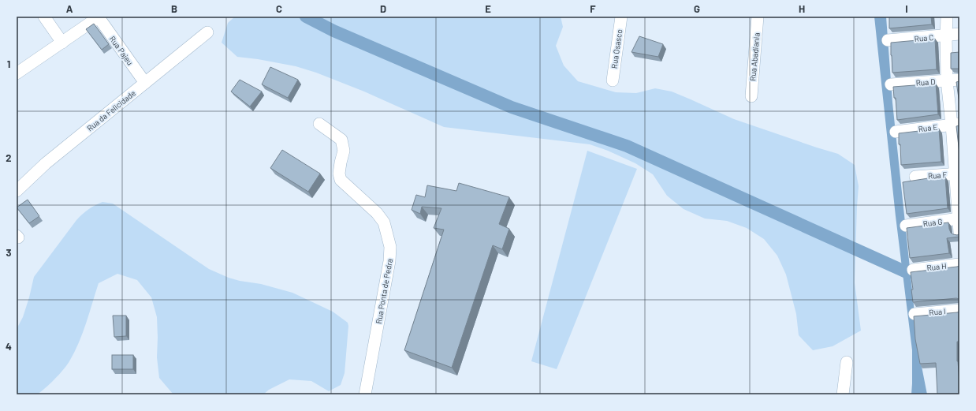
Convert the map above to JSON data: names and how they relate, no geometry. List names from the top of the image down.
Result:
{
  "streets": {
    "street": [
      "Rua C",
      "Rua Osasco",
      "Rua Pajeu",
      "Rua Abadiania",
      "Rua D",
      "Rua da Felicidade",
      "Rua E",
      "Rua F",
      "Rua G",
      "Rua H",
      "Rua Ponta de Pedra",
      "Rua I"
    ]
  },
  "crossings": [
    ["Rua Pajeu", "Rua da Felicidade"]
  ],
  "grid": {
    "columns": [
      "A",
      "B",
      "C",
      "D",
      "E",
      "F",
      "G",
      "H",
      "I"
    ],
    "rows": [
      "1",
      "2",
      "3",
      "4"
    ]
  }
}
